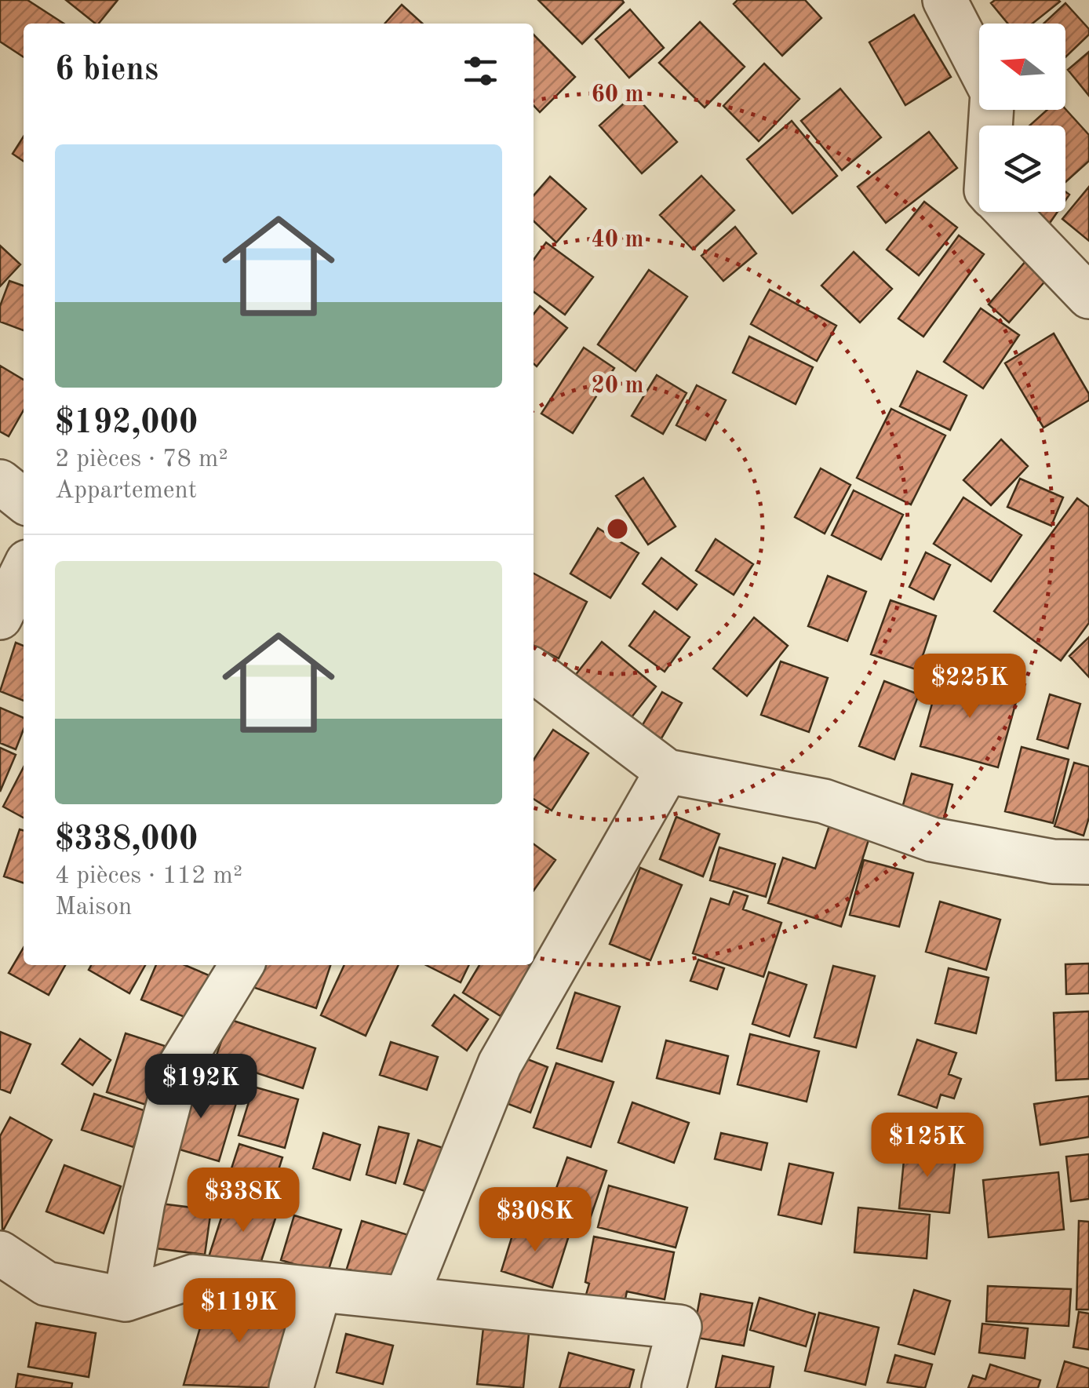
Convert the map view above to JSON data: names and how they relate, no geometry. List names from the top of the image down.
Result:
{
  "north": "left",
  "page": {
    "heading": "6 biens",
    "list": [
      {
        "name": "$192,000",
        "note": "2 pièces · 78 m² · Appartement"
      },
      {
        "name": "$338,000",
        "note": "4 pièces · 112 m² · Maison"
      }
    ],
    "price": [
      "$225K",
      "$192K",
      "$125K",
      "$338K",
      "$308K",
      "$119K"
    ]
  },
  "rings": ["60 m", "40 m", "20 m"]
}
